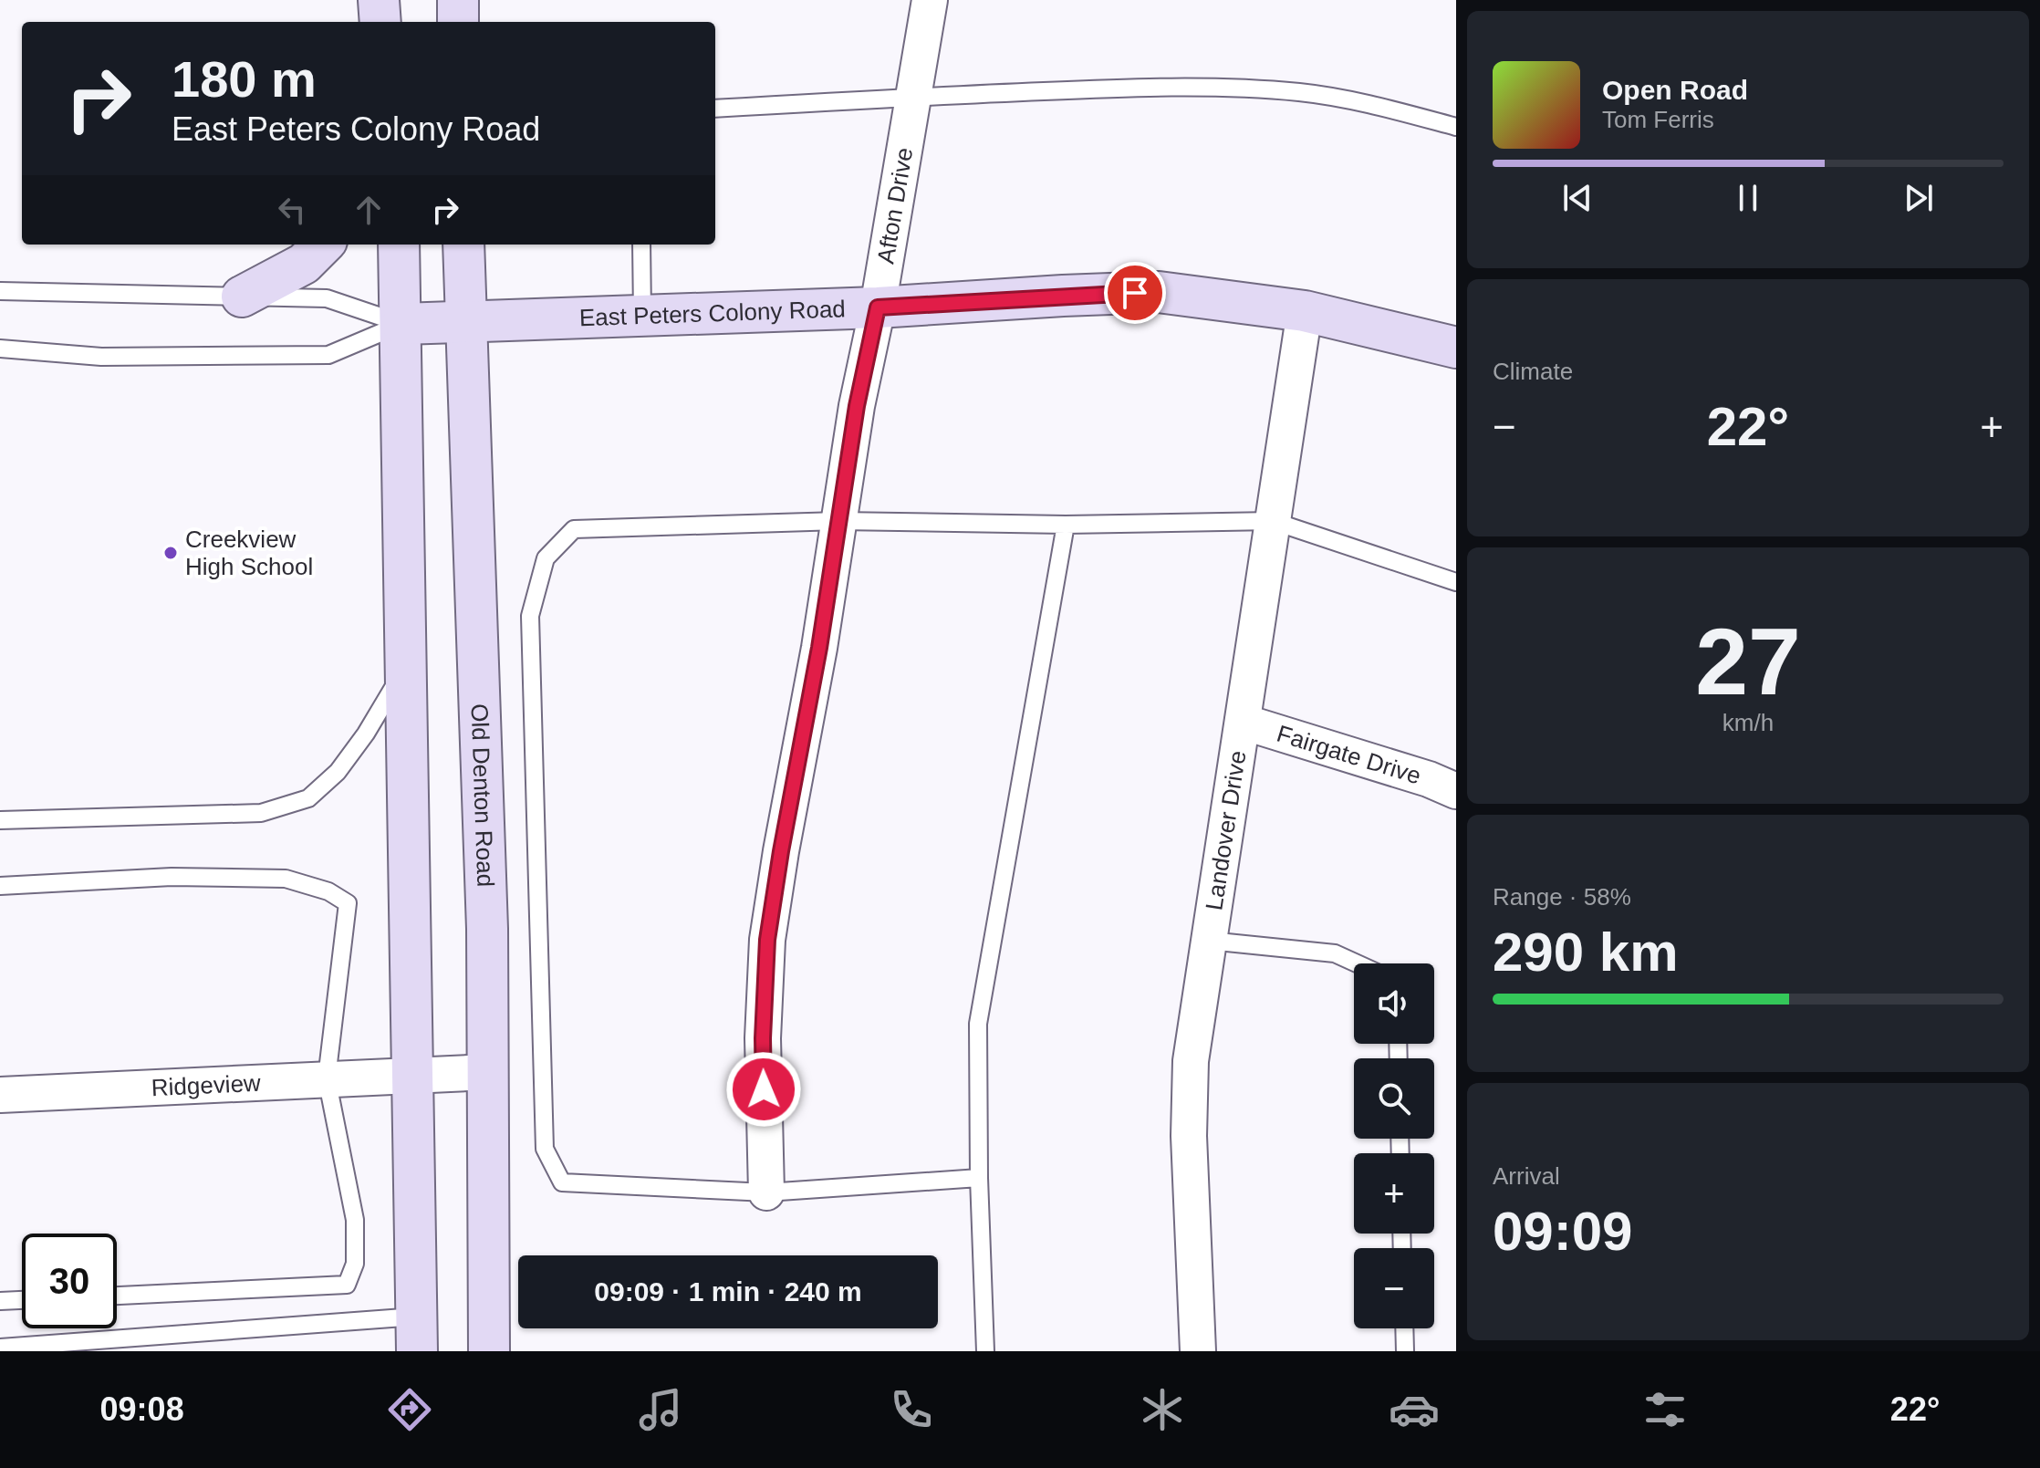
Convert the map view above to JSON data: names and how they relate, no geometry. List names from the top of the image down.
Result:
{
  "streets": {
    "main road": ["East Peters Colony Road", "Old Denton Road"],
    "street": [
      "Afton Drive",
      "Fairgate Drive",
      "Landover Drive",
      "Ridgeview"
    ]
  },
  "crossings": [
    ["Afton Drive", "East Peters Colony Road"],
    ["East Peters Colony Road", "Old Denton Road"],
    ["East Peters Colony Road", "Landover Drive"],
    ["Fairgate Drive", "Landover Drive"],
    ["Old Denton Road", "Ridgeview"]
  ],
  "places": ["Creekview High School"],
  "page": {
    "turn": ["180 m", "East Peters Colony Road"],
    "song": ["Open Road", "Tom Ferris"],
    "tile": [
      "Climate",
      ["27", "km/h"],
      ["Range · 58%", "290 km"],
      ["Arrival", "09:09"]
    ],
    "heat": ["−", "22°", "+"],
    "map_buttons": ["+", "−"],
    "limit": "30",
    "trip": "09:09 · 1 min · 240 m",
    "tabs": ["09:08", "22°"]
  }
}
